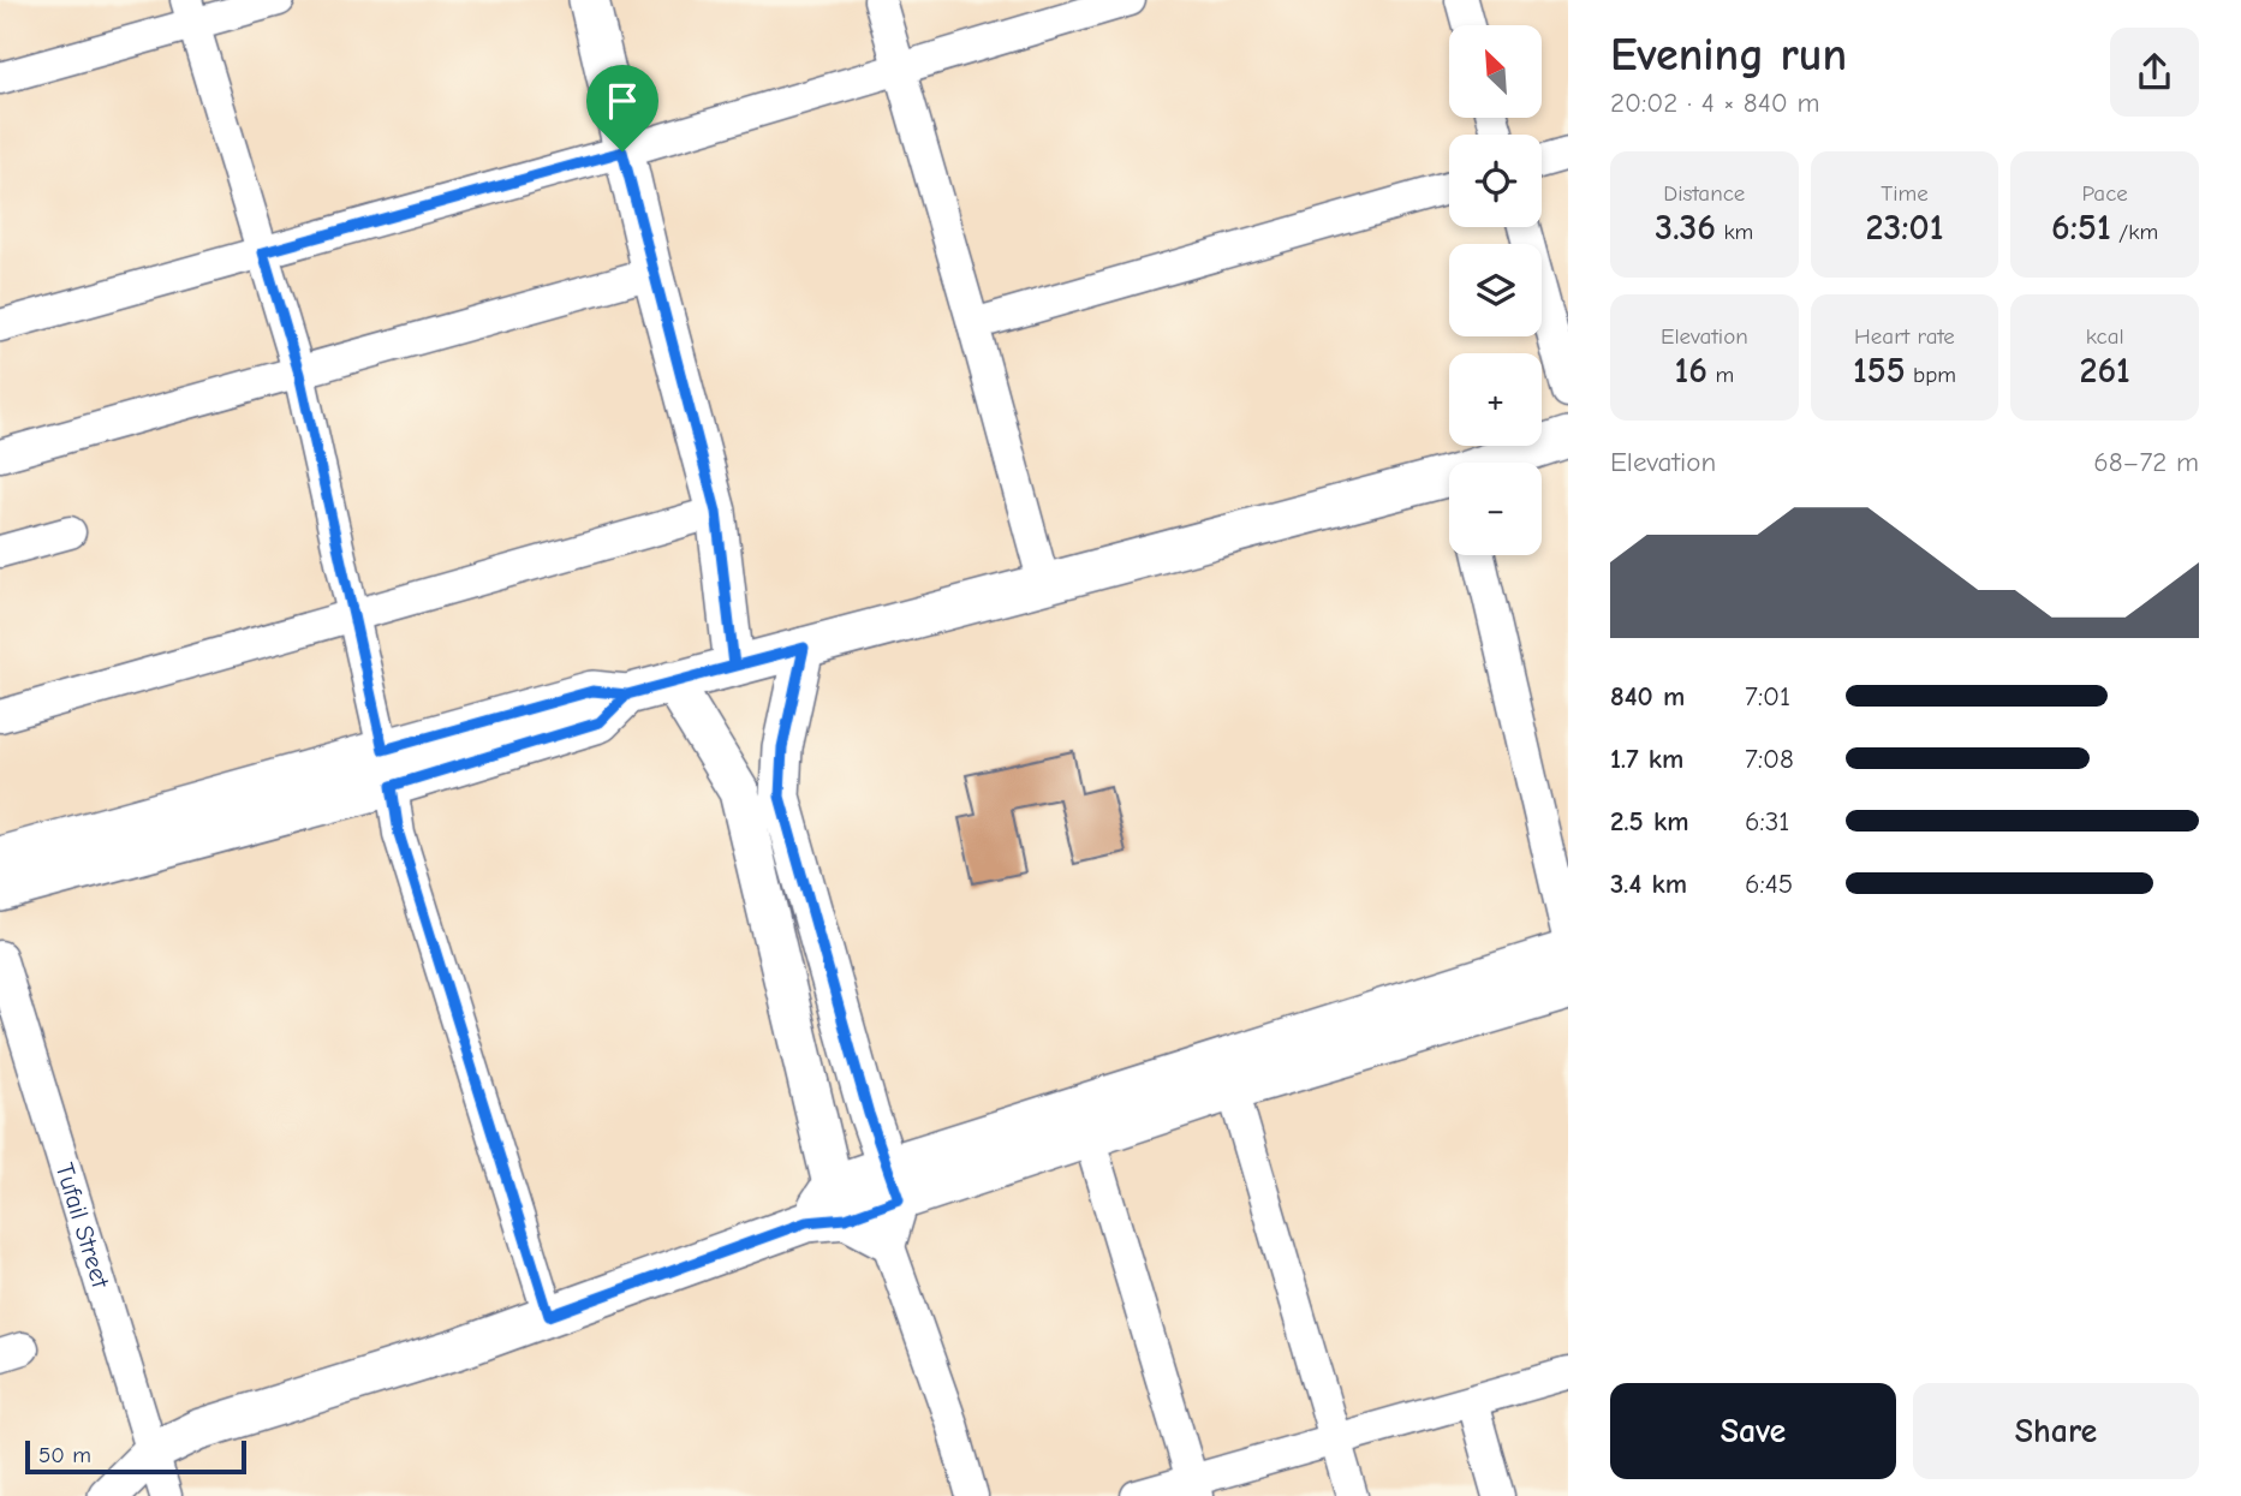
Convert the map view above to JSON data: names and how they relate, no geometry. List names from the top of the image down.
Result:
{
  "streets": {
    "street": ["Tufail Street"]
  },
  "scale_bar": "50 m",
  "north": "top left",
  "page": {
    "heading": ["Evening run", "20:02 · 4 × 840 m"],
    "map_buttons": ["+", "−"],
    "stats": [
      ["Distance", "3.36 km"],
      ["Time", "23:01"],
      ["Pace", "6:51 /km"],
      ["Elevation", "16 m"],
      ["Heart rate", "155 bpm"],
      ["kcal", "261"]
    ],
    "chart": ["Elevation", "68–72 m"],
    "list": [
      {
        "name": "840 m",
        "note": "7:01"
      },
      {
        "name": "1.7 km",
        "note": "7:08"
      },
      {
        "name": "2.5 km",
        "note": "6:31"
      },
      {
        "name": "3.4 km",
        "note": "6:45"
      }
    ],
    "buttons": ["Save", "Share"],
    "scale": "50 m"
  }
}
